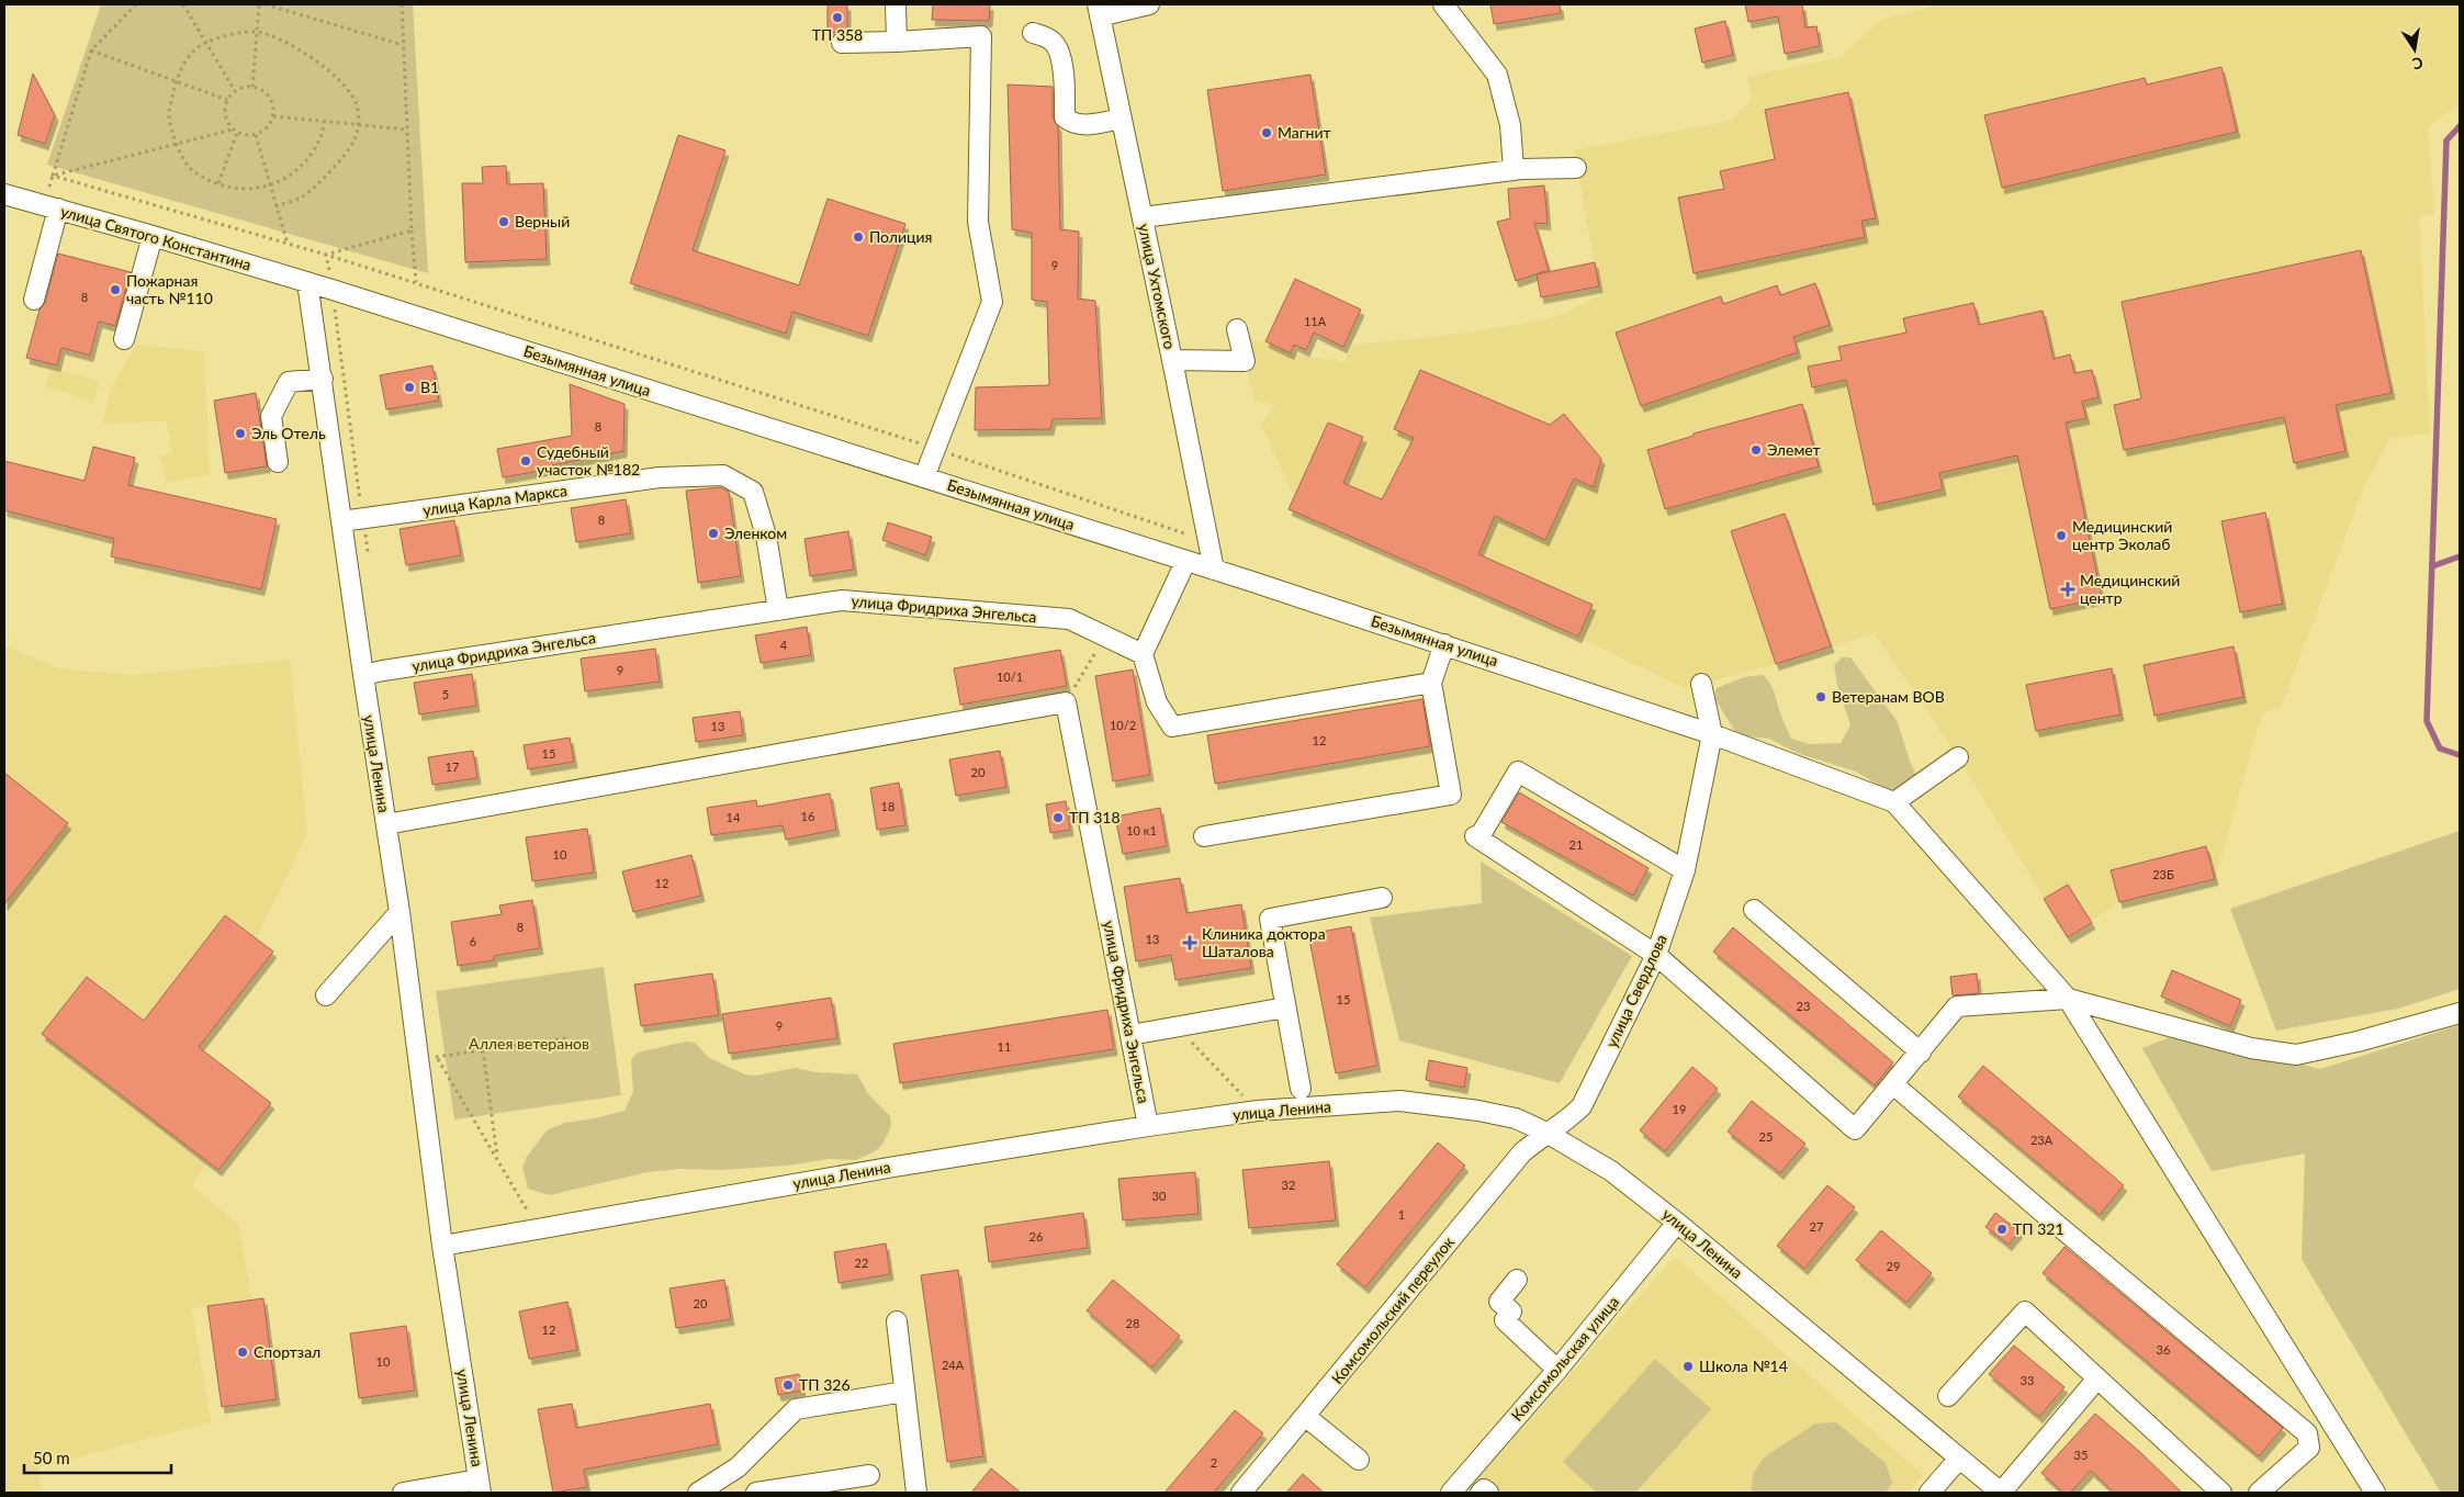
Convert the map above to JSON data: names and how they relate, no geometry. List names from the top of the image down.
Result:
{
  "streets": {
    "street": [
      "улица Святого Константина",
      "улица Ухтомского",
      "Безымянная улица",
      "улица Карла Маркса",
      "улица Фридриха Энгельса",
      "улица Ленина",
      "улица Свердлова",
      "Комсомольский переулок",
      "Комсомольская улица"
    ]
  },
  "crossings": [
    ["улица Святого Константина", "Безымянная улица"],
    ["улица Святого Константина", "улица Ленина"],
    ["улица Ухтомского", "Безымянная улица"],
    ["Безымянная улица", "улица Ленина"],
    ["Безымянная улица", "улица Свердлова"],
    ["улица Карла Маркса", "улица Фридриха Энгельса"],
    ["улица Карла Маркса", "улица Ленина"],
    ["улица Фридриха Энгельса", "улица Ленина"],
    ["улица Ленина", "улица Свердлова"],
    ["улица Ленина", "Комсомольский переулок"],
    ["улица Ленина", "Комсомольская улица"],
    ["улица Свердлова", "Комсомольский переулок"]
  ],
  "parks": ["Аллея ветеранов"],
  "places": {
    "other": [
      "ТП 358",
      "Магнит",
      "Верный",
      "Полиция",
      "Пожарная часть №110",
      "B1",
      "Эль Отель",
      "Элемет",
      "Судебный участок №182",
      "Эленком",
      "Медицинский центр Эколаб",
      "Ветеранам ВОВ",
      "ТП 318",
      "ТП 321",
      "Спортзал",
      "Школа №14",
      "ТП 326"
    ],
    "health": ["Медицинский центр", "Клиника доктора Шаталова"]
  },
  "house_numbers": [
    "9",
    "8",
    "11А",
    "8",
    "8",
    "4",
    "9",
    "10/1",
    "5",
    "10/2",
    "13",
    "12",
    "15",
    "17",
    "20",
    "18",
    "16",
    "14",
    "10 к1",
    "21",
    "10",
    "23Б",
    "12",
    "8",
    "13",
    "6",
    "15",
    "23",
    "9",
    "11",
    "19",
    "25",
    "23А",
    "32",
    "30",
    "1",
    "27",
    "26",
    "22",
    "29",
    "20",
    "28",
    "12",
    "36",
    "10",
    "24А",
    "33",
    "35",
    "2"
  ],
  "scale_bar": "50 m",
  "north": "bottom"
}
